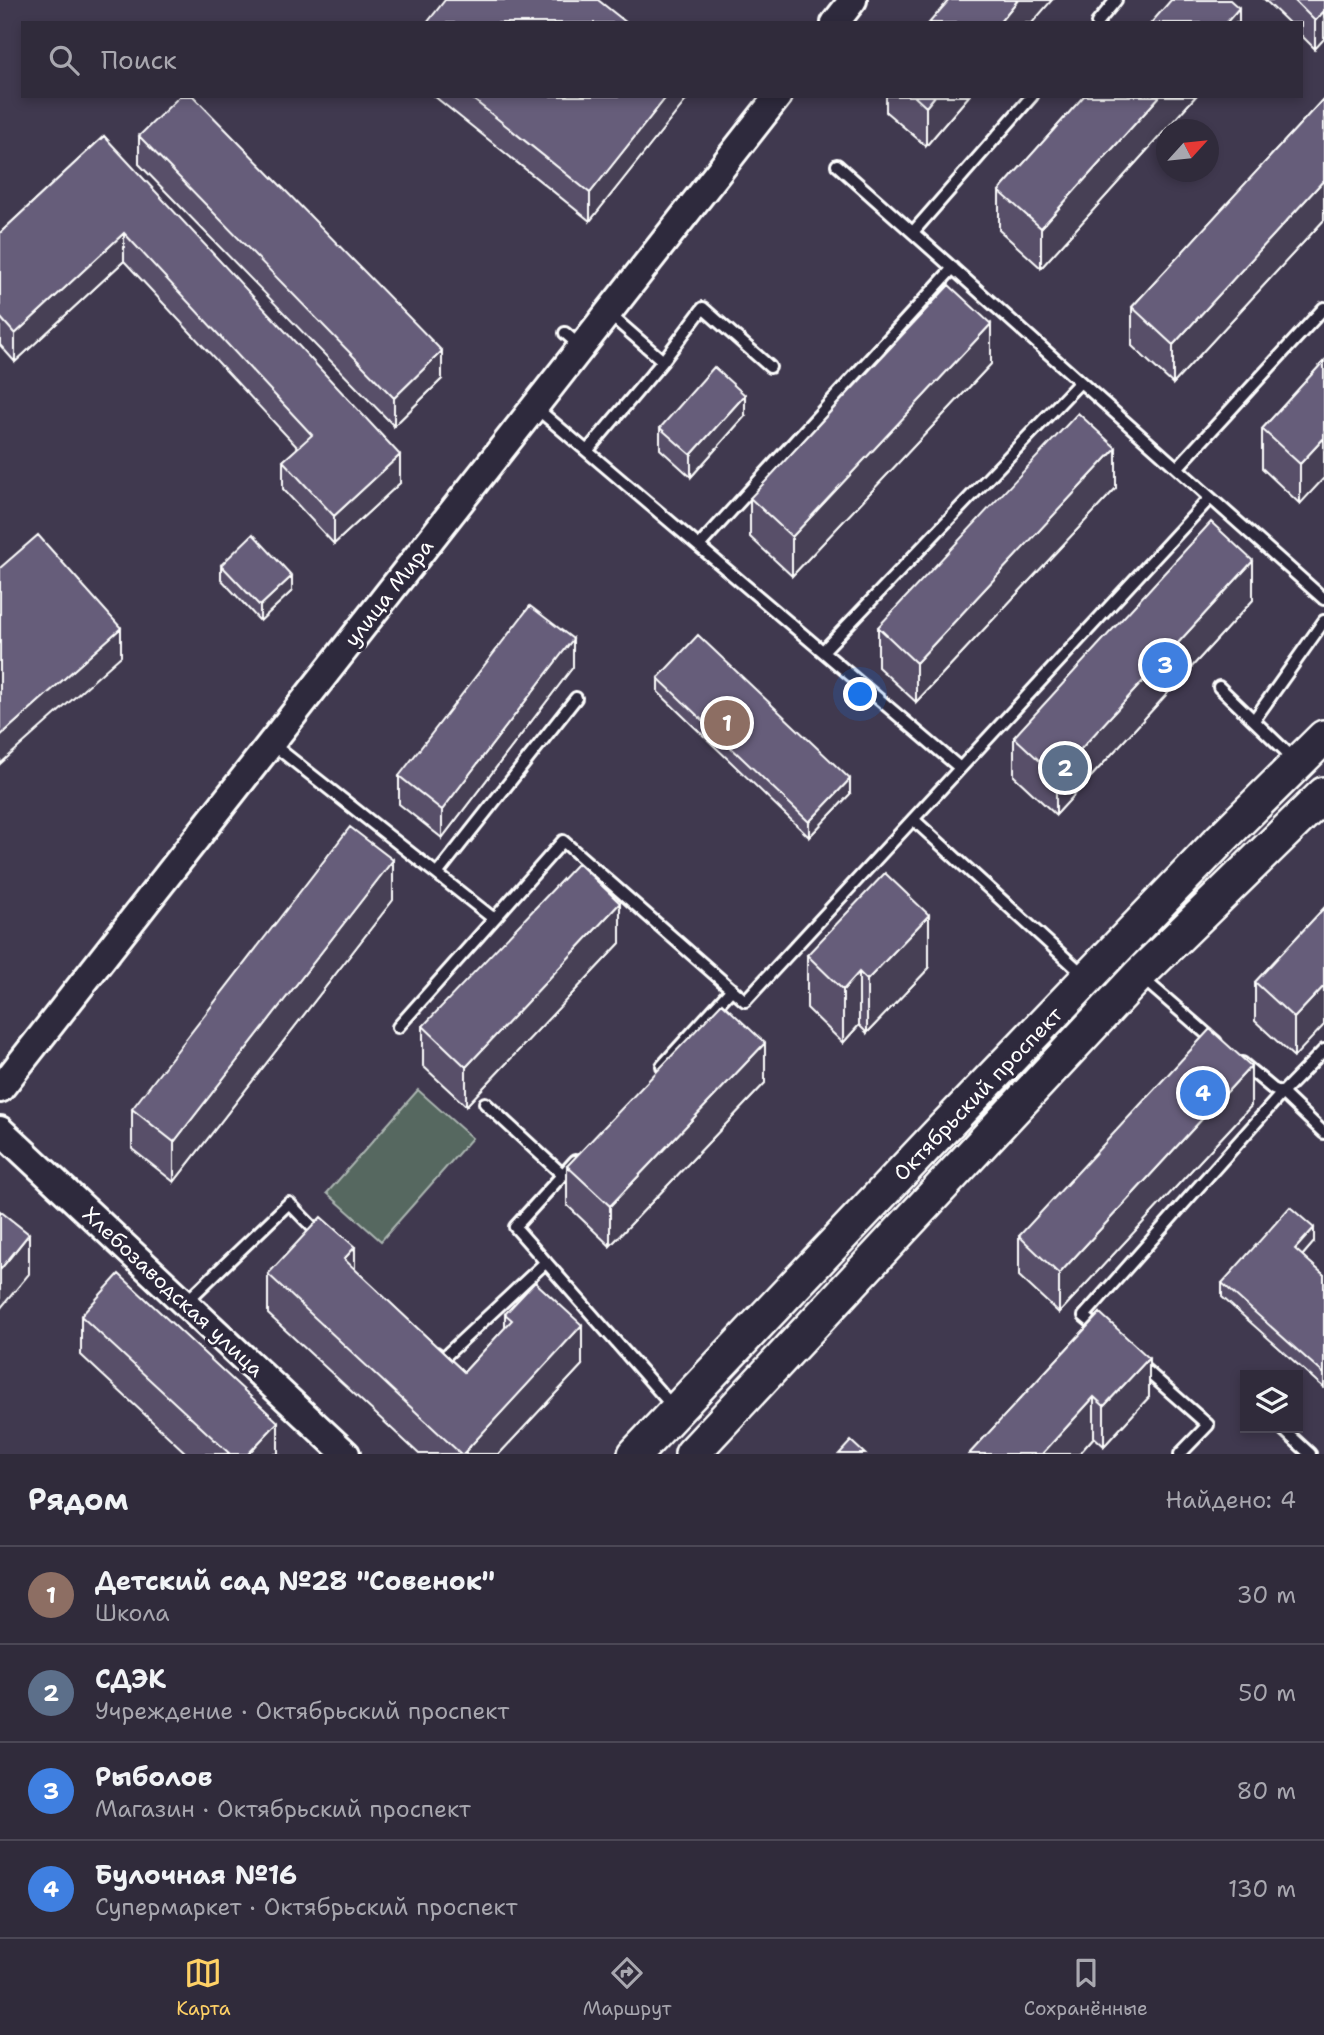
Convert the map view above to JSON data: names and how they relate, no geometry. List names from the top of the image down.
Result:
{
  "streets": {
    "main road": ["Октябрьский проспект"],
    "street": ["улица Мира", "Хлебозаводская улица"]
  },
  "north": "top right",
  "page": {
    "search": "Поиск",
    "pins": [
      "3",
      "1",
      "2",
      "4"
    ],
    "heading": ["Рядом", "Найдено: 4"],
    "list": [
      {
        "mark": "1",
        "name": "Детский сад №28 \"Совенок\"",
        "note": "Школа",
        "value": "30 m"
      },
      {
        "mark": "2",
        "name": "СДЭК",
        "note": "Учреждение · Октябрьский проспект",
        "value": "50 m"
      },
      {
        "mark": "3",
        "name": "Рыболов",
        "note": "Магазин · Октябрьский проспект",
        "value": "80 m"
      },
      {
        "mark": "4",
        "name": "Булочная №16",
        "note": "Супермаркет · Октябрьский проспект",
        "value": "130 m"
      }
    ],
    "nav": ["Карта", "Маршрут", "Сохранённые"]
  }
}
